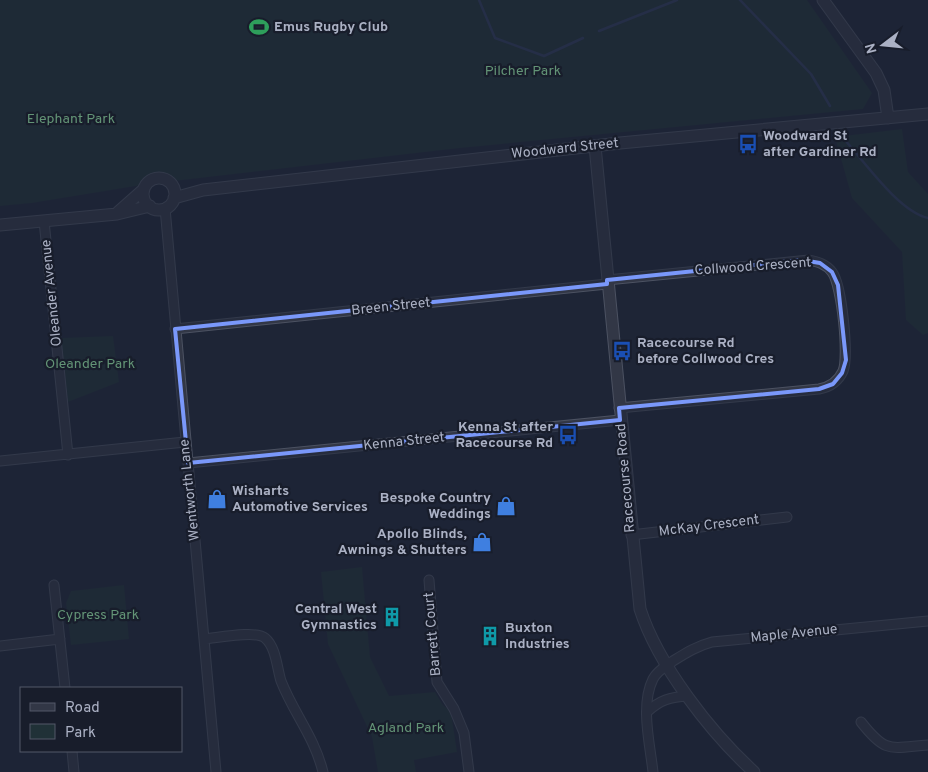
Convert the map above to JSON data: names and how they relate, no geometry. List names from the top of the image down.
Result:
{
  "streets": {
    "street": [
      "Woodward Street",
      "Collwood Crescent",
      "Oleander Avenue",
      "Breen Street",
      "Kenna Street",
      "Racecourse Road",
      "Wentworth Lane",
      "McKay Crescent",
      "Barrett Court",
      "Maple Avenue"
    ]
  },
  "crossings": [
    ["Woodward Street", "Racecourse Road"],
    ["Woodward Street", "Wentworth Lane"],
    ["Collwood Crescent", "Breen Street"],
    ["Collwood Crescent", "Racecourse Road"],
    ["Breen Street", "Racecourse Road"],
    ["Breen Street", "Wentworth Lane"],
    ["Kenna Street", "Racecourse Road"],
    ["Kenna Street", "Wentworth Lane"],
    ["Racecourse Road", "McKay Crescent"],
    ["Racecourse Road", "Maple Avenue"]
  ],
  "parks": [
    "Pilcher Park",
    "Elephant Park",
    "Oleander Park",
    "Cypress Park",
    "Agland Park"
  ],
  "places": {
    "sports": ["Emus Rugby Club"],
    "bus stop": ["Woodward St after Gardiner Rd", "Racecourse Rd before Collwood Cres", "Kenna St after Racecourse Rd"],
    "shop": ["Wisharts Automotive Services", "Bespoke Country Weddings", "Apollo Blinds, Awnings & Shutters"],
    "building": ["Central West Gymnastics", "Buxton Industries"]
  },
  "legend": ["Road", "Park"],
  "north": "left"
}
